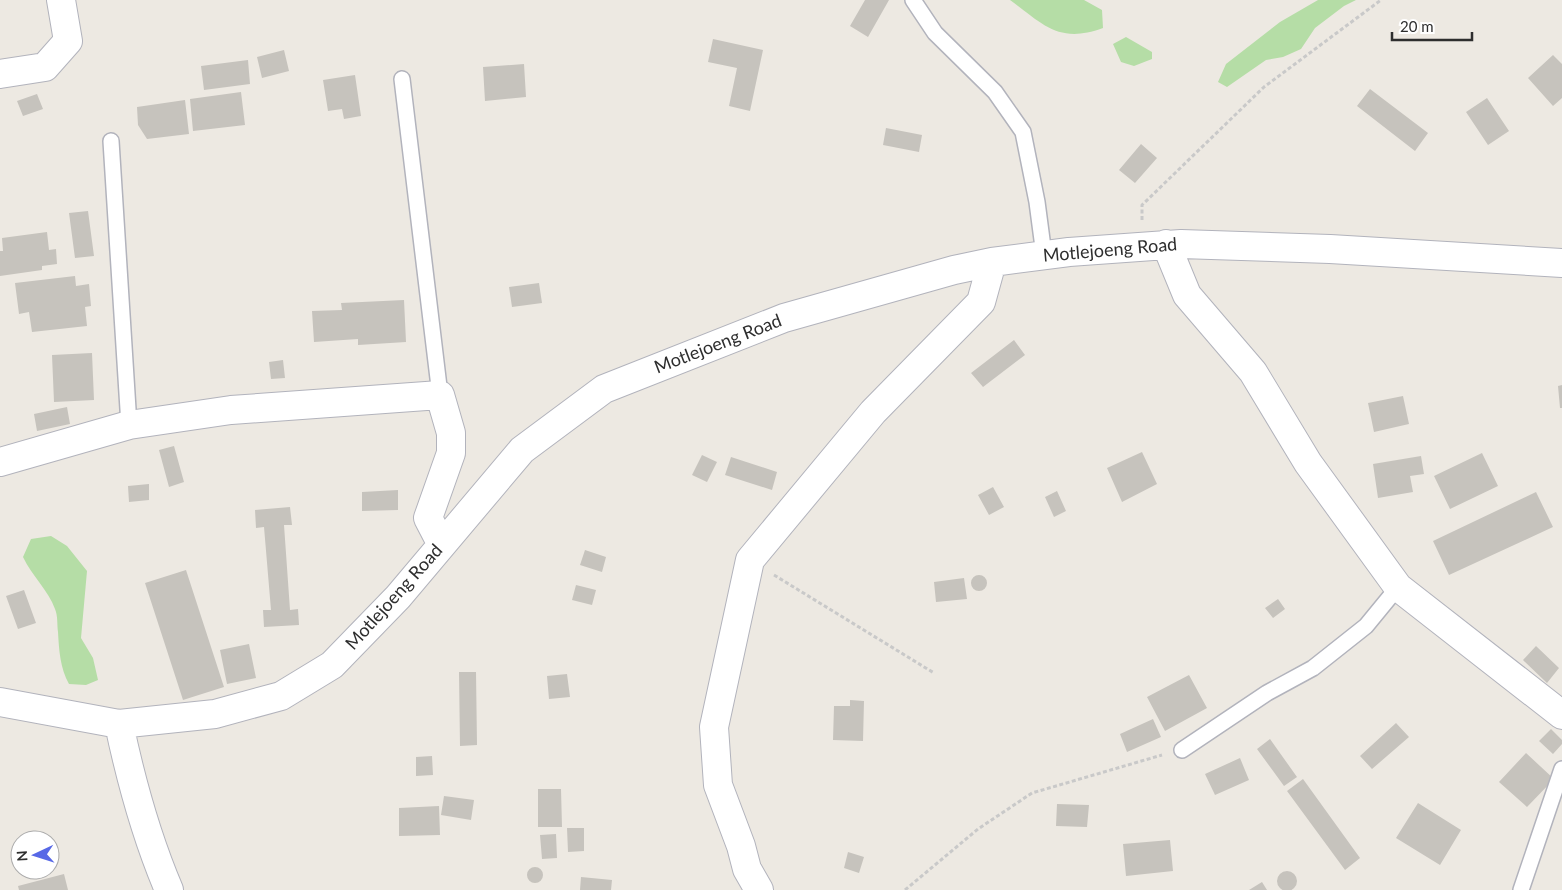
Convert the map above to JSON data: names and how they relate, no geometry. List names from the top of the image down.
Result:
{
  "streets": {
    "street": ["Motlejoeng Road"]
  },
  "scale_bar": "20 m",
  "north": "left"
}
